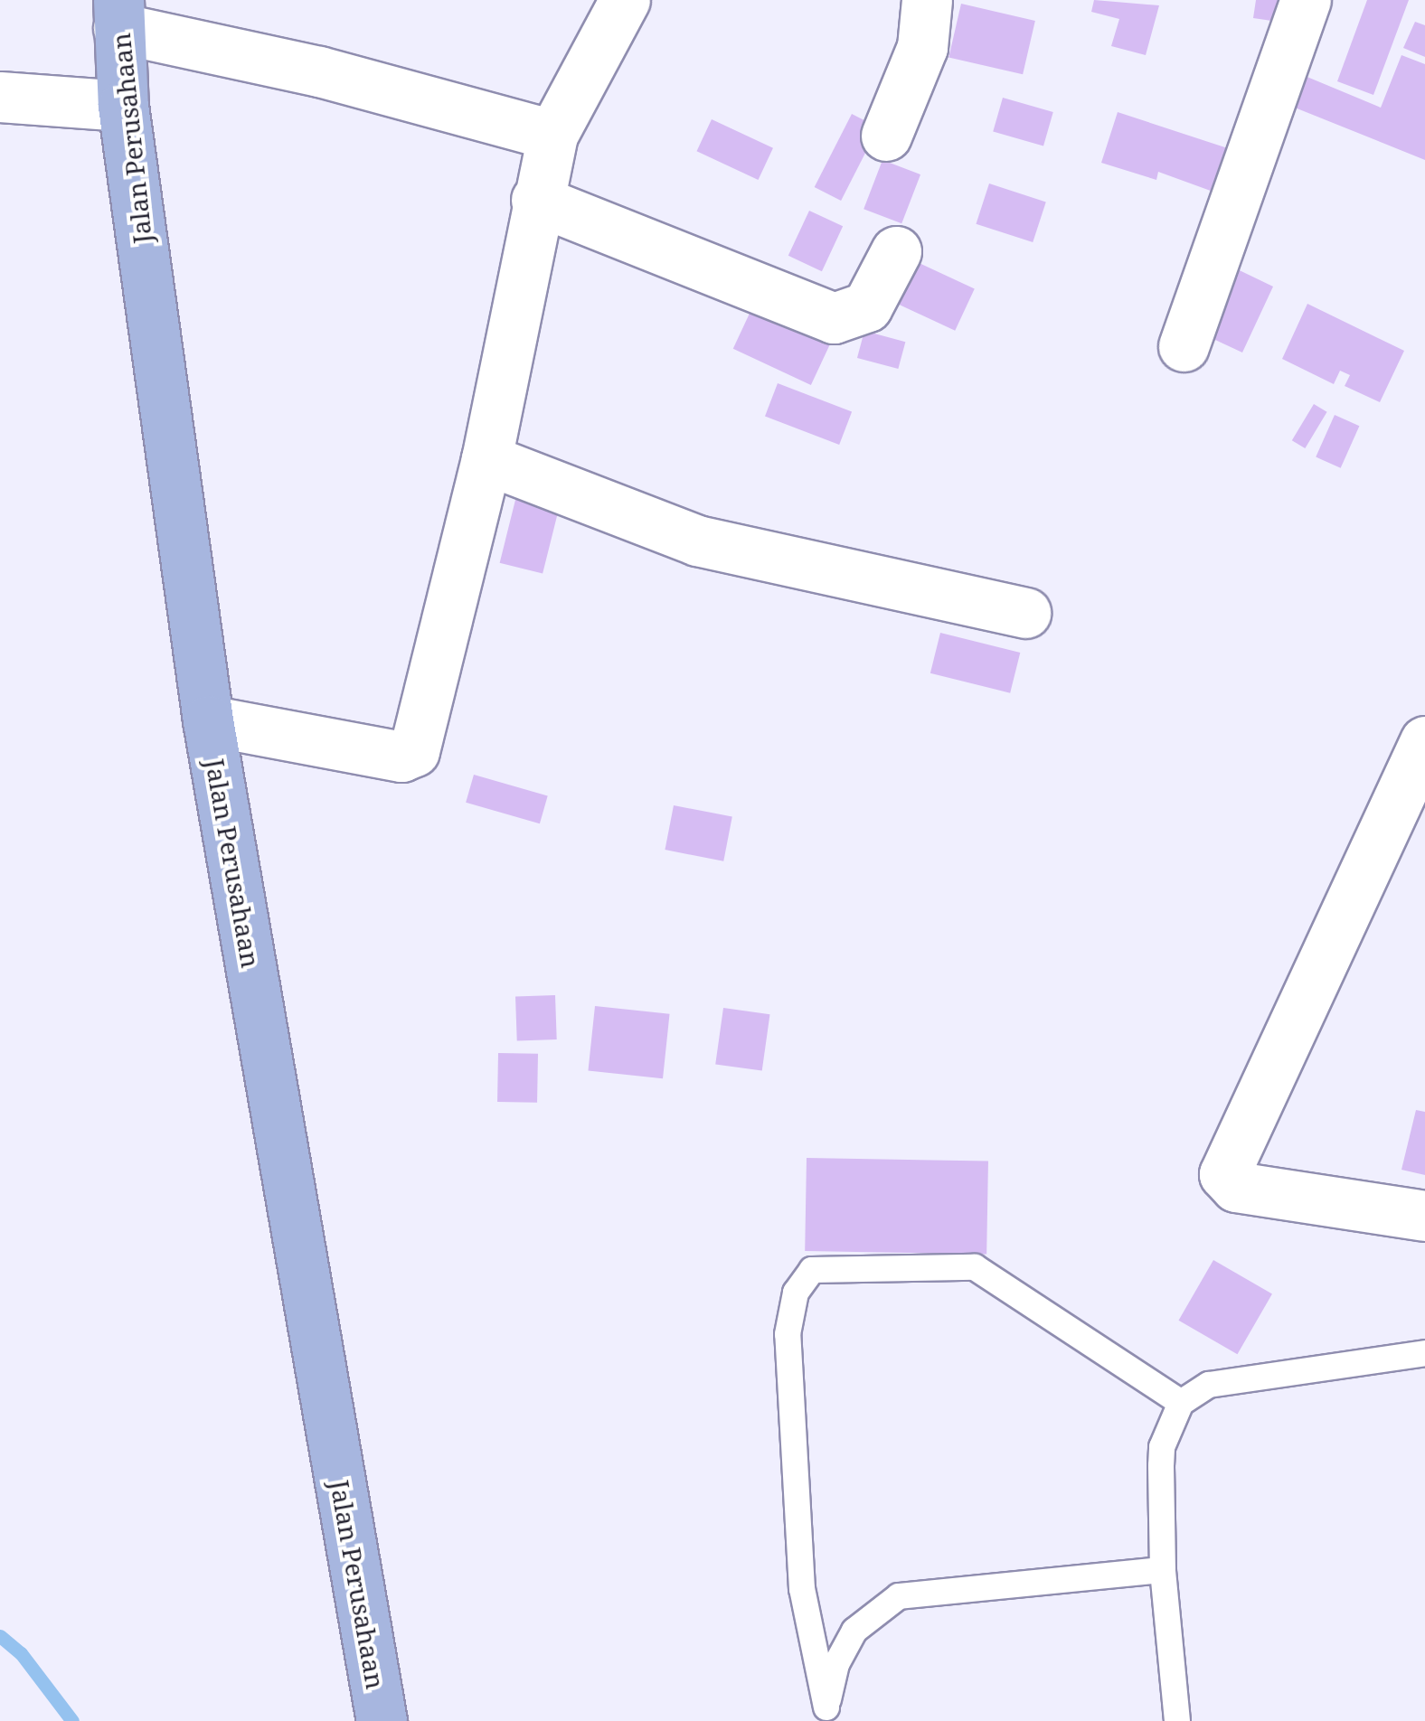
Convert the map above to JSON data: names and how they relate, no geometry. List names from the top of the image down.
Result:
{
  "streets": {
    "main road": ["Jalan Perusahaan"]
  }
}
